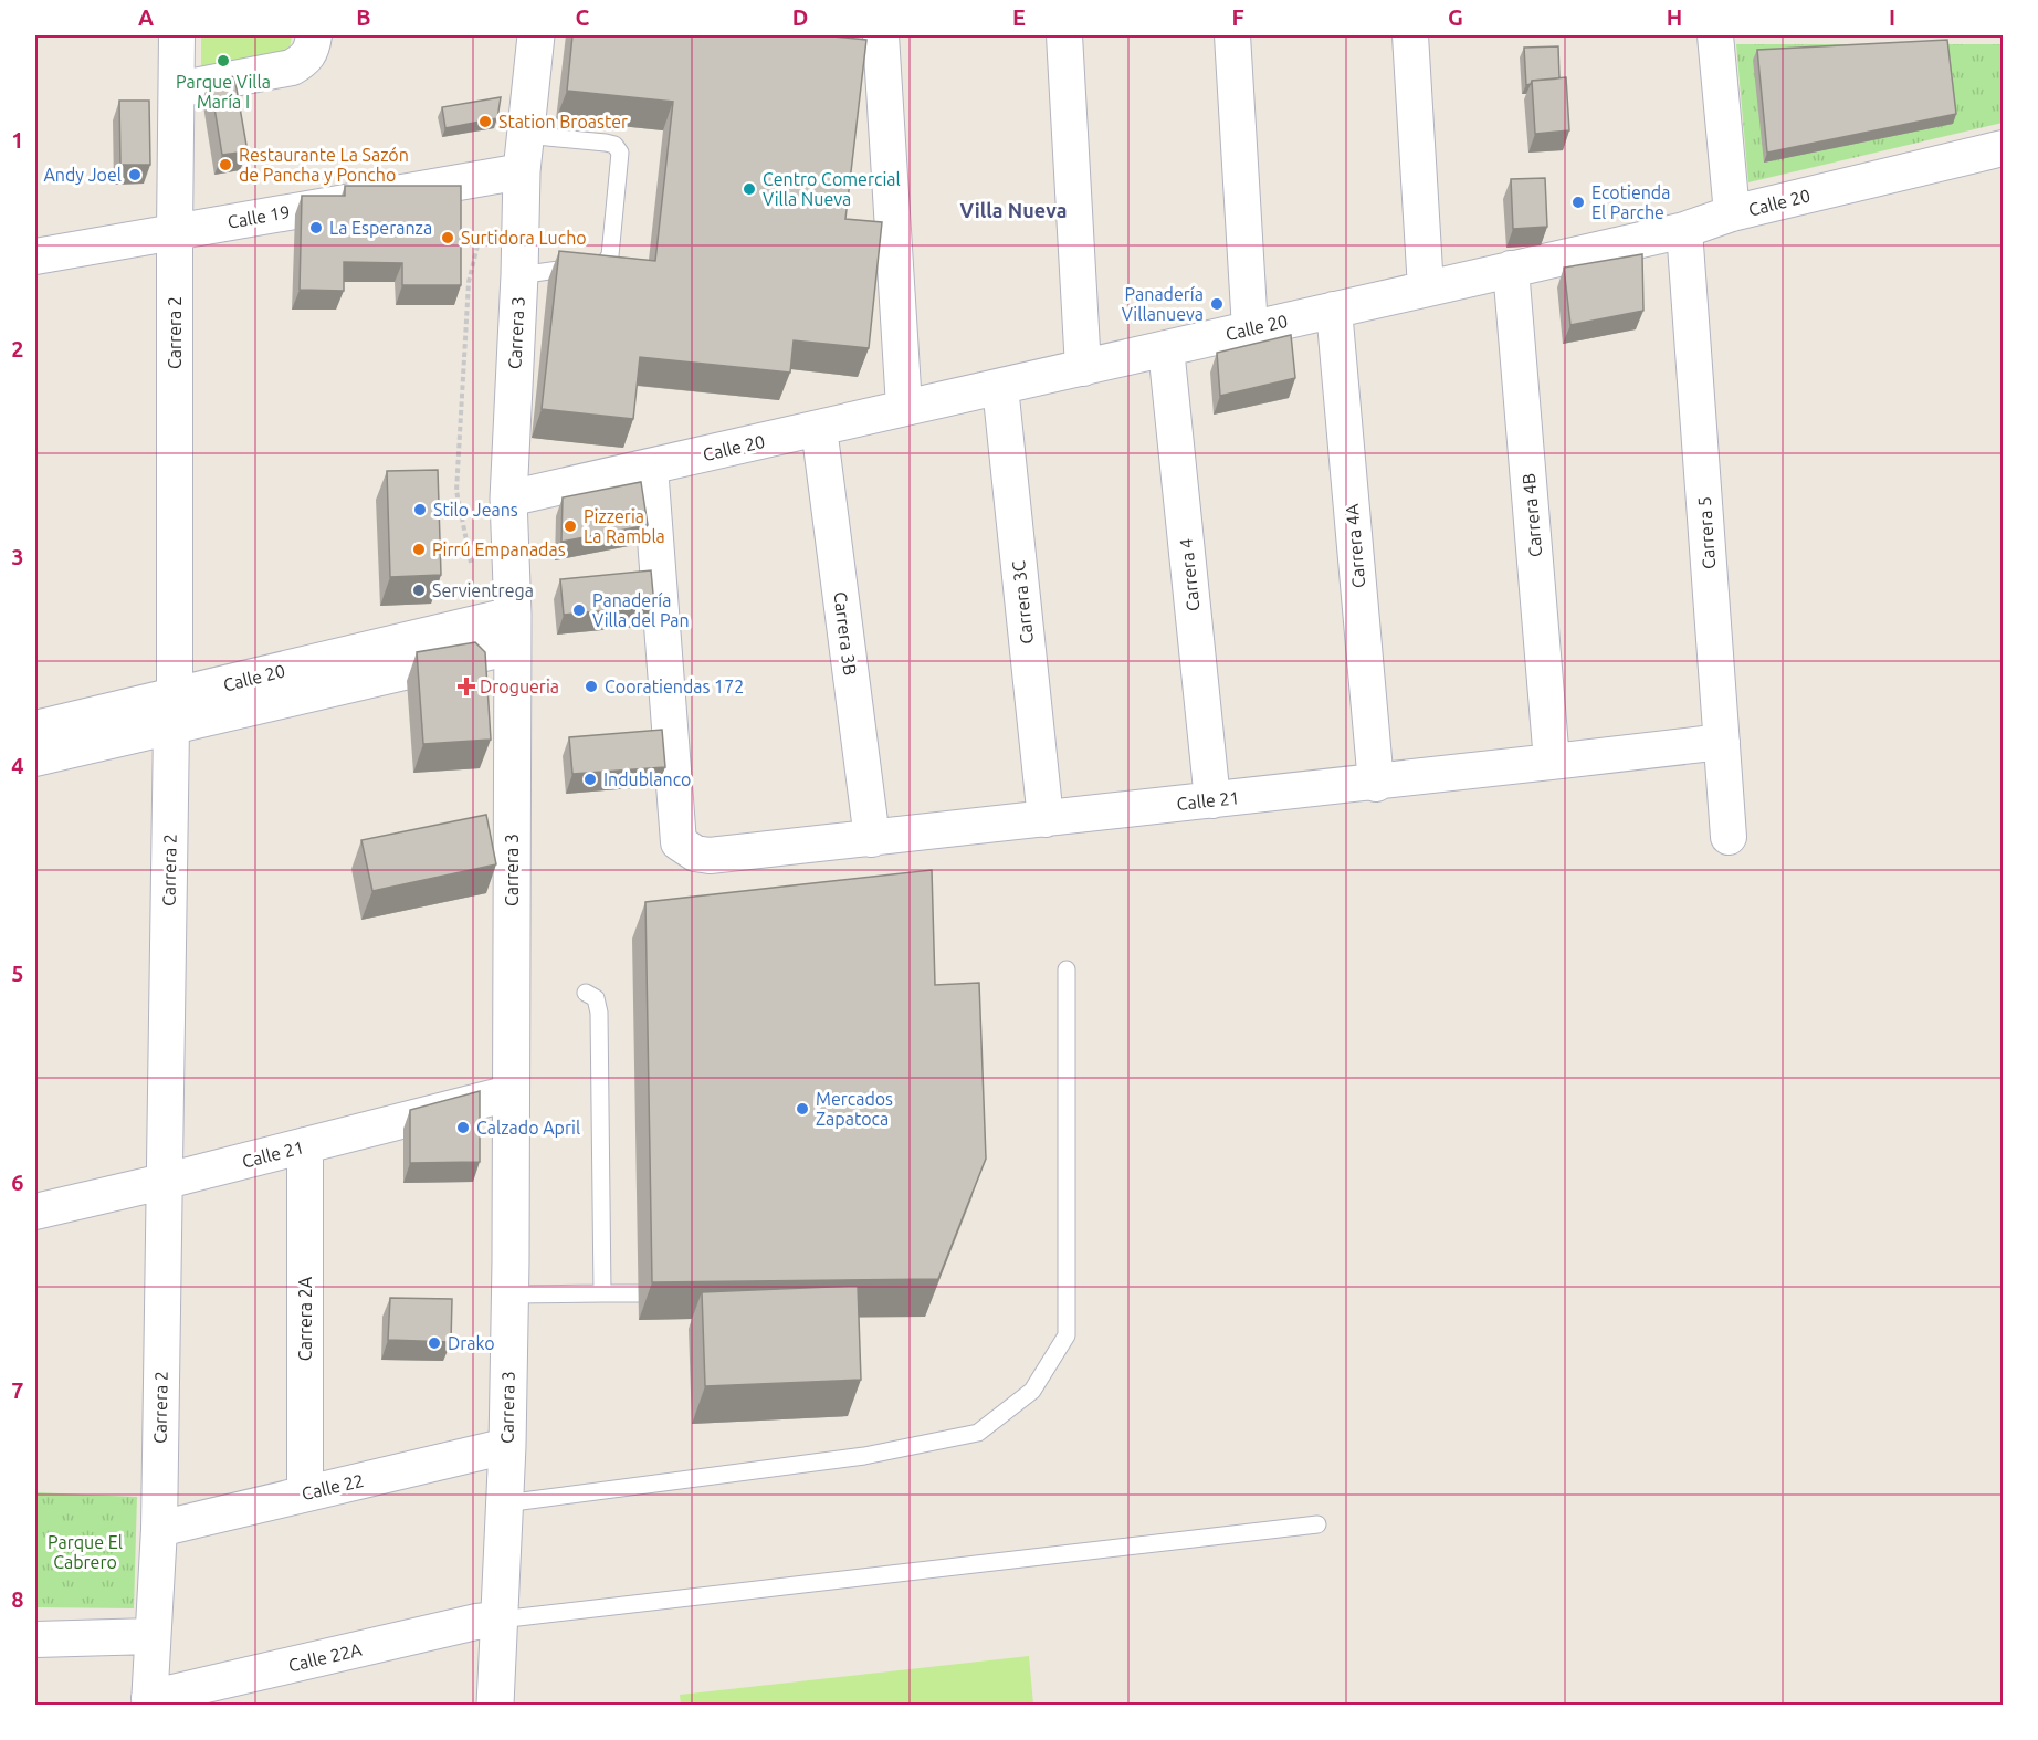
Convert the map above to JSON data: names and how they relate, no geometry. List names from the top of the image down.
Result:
{
  "streets": {
    "main road": ["Carrera 3"],
    "street": [
      "Calle 20",
      "Calle 19",
      "Carrera 2",
      "Carrera 4B",
      "Carrera 5",
      "Carrera 4A",
      "Carrera 4",
      "Carrera 3C",
      "Carrera 3B",
      "Calle 21",
      "Carrera 2A",
      "Calle 22",
      "Calle 22A"
    ]
  },
  "crossings": [
    ["Calle 20", "Carrera 2"],
    ["Calle 20", "Carrera 3"],
    ["Calle 20", "Carrera 4B"],
    ["Calle 20", "Carrera 5"],
    ["Calle 20", "Carrera 4A"],
    ["Calle 20", "Carrera 4"],
    ["Calle 20", "Carrera 3C"],
    ["Calle 20", "Carrera 3B"],
    ["Calle 20", "Calle 21"],
    ["Calle 19", "Carrera 2"],
    ["Calle 19", "Carrera 3"],
    ["Carrera 2", "Calle 21"],
    ["Carrera 2", "Calle 22"],
    ["Carrera 2", "Calle 22A"],
    ["Carrera 3", "Calle 21"],
    ["Carrera 3", "Calle 22"],
    ["Carrera 3", "Calle 22A"],
    ["Carrera 4B", "Calle 21"],
    ["Carrera 5", "Calle 21"],
    ["Carrera 4A", "Calle 21"],
    ["Carrera 4", "Calle 21"],
    ["Carrera 3C", "Calle 21"],
    ["Carrera 3B", "Calle 21"],
    ["Calle 21", "Carrera 2A"],
    ["Carrera 2A", "Calle 22"]
  ],
  "districts": ["Villa Nueva"],
  "parks": ["Parque El Cabrero"],
  "places": {
    "other": [
      "Parque Villa María I",
      "Station Broaster",
      "Restaurante La Sazón de Pancha y Poncho",
      "Andy Joel",
      "Centro Comercial Villa Nueva",
      "Ecotienda El Parche",
      "La Esperanza",
      "Surtidora Lucho",
      "Panadería Villanueva",
      "Stilo Jeans",
      "Pizzeria La Rambla",
      "Pirrú Empanadas",
      "Servientrega",
      "Panadería Villa del Pan",
      "Cooratiendas 172",
      "Indublanco",
      "Mercados Zapatoca",
      "Calzado April",
      "Drako"
    ],
    "health": ["Drogueria"]
  },
  "grid": {
    "columns": [
      "A",
      "B",
      "C",
      "D",
      "E",
      "F",
      "G",
      "H",
      "I"
    ],
    "rows": [
      "1",
      "2",
      "3",
      "4",
      "5",
      "6",
      "7",
      "8"
    ]
  }
}
